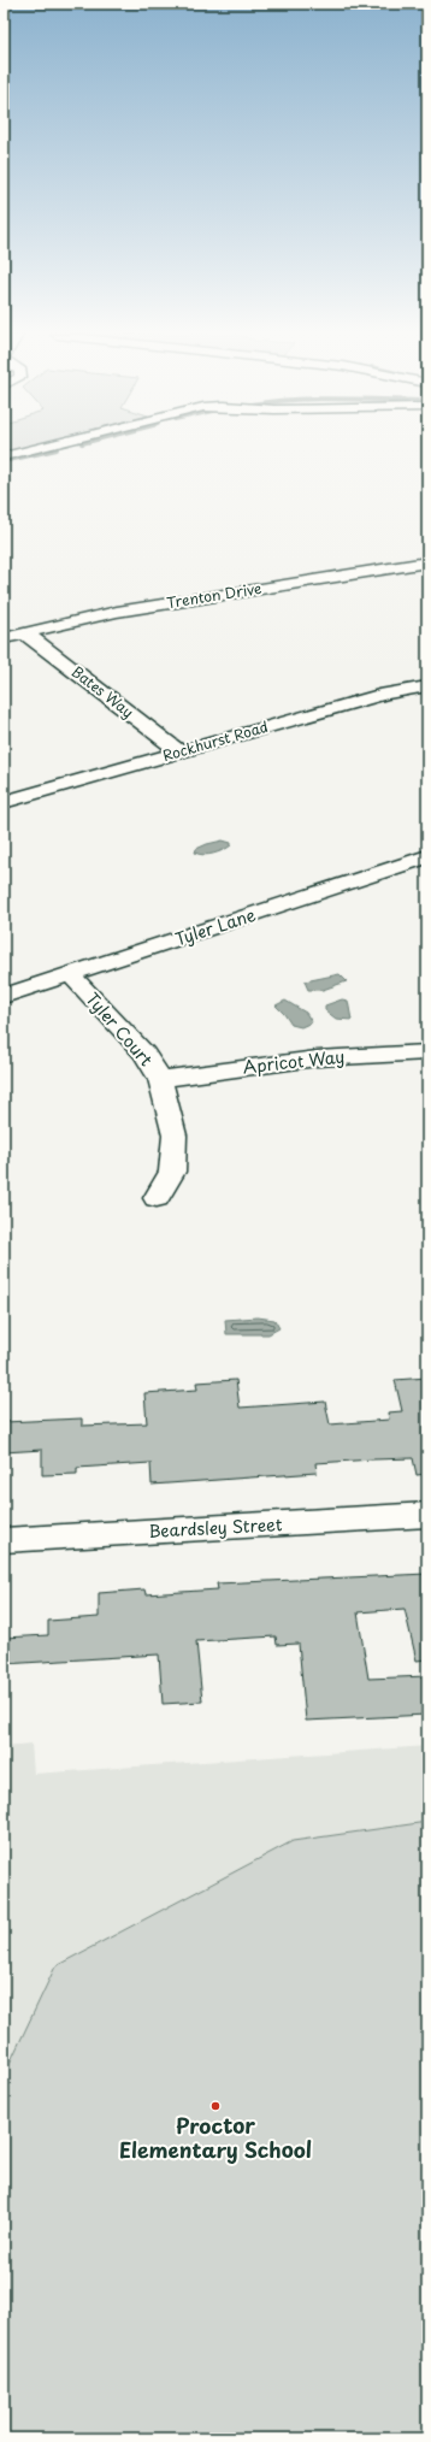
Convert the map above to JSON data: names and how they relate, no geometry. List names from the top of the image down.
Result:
{
  "streets": {
    "street": [
      "Trenton Drive",
      "Bates Way",
      "Rockhurst Road",
      "Tyler Lane",
      "Tyler Court",
      "Apricot Way",
      "Beardsley Street"
    ]
  },
  "crossings": [
    ["Trenton Drive", "Bates Way"],
    ["Bates Way", "Rockhurst Road"],
    ["Tyler Lane", "Tyler Court"],
    ["Tyler Court", "Apricot Way"]
  ],
  "places": ["Proctor Elementary School"]
}
